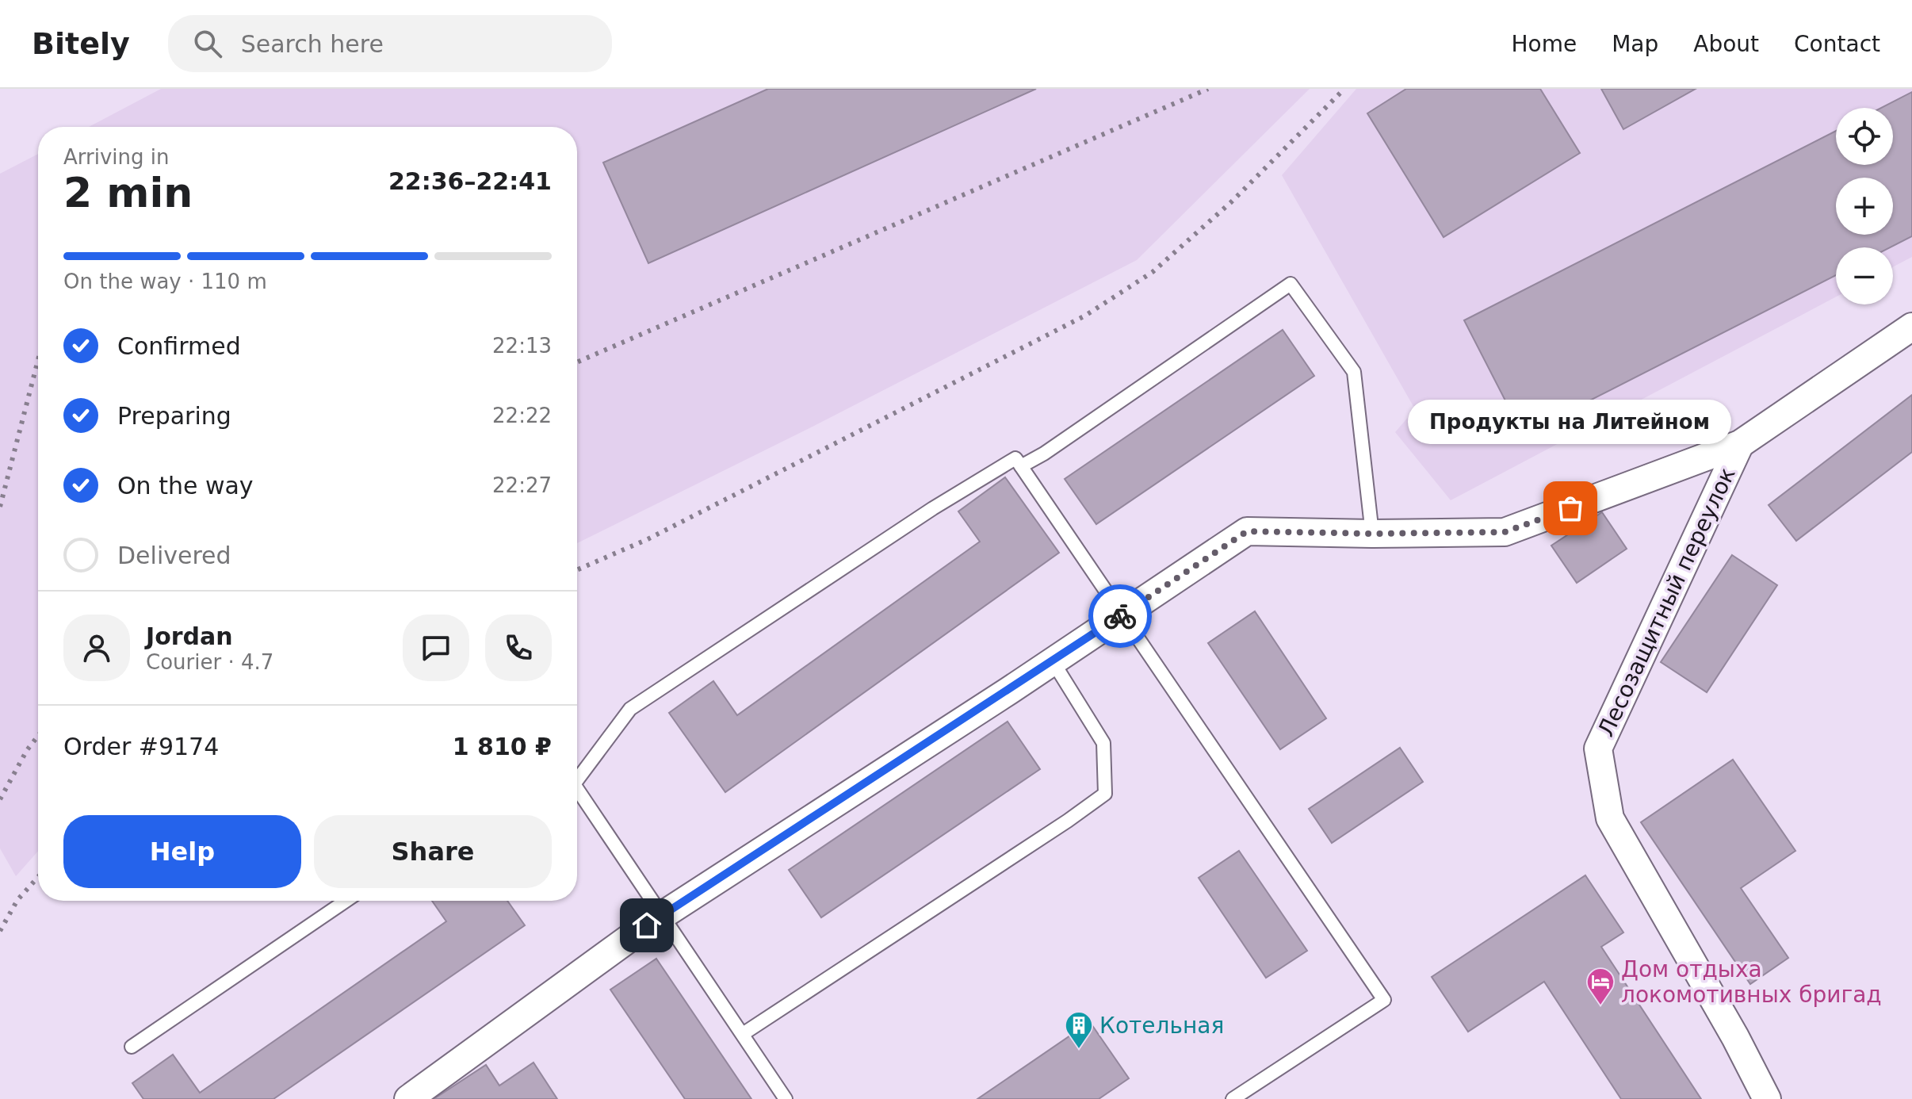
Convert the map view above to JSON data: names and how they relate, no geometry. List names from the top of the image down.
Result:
{
  "streets": {
    "street": ["Лесозащитный переулок"]
  },
  "places": {
    "other": ["Продукты на Литейном"],
    "hotel": ["Дом отдыха локомотивных бригад"],
    "building": ["Котельная"]
  },
  "page": {
    "header": "Bitely",
    "search": "Search here",
    "nav": [
      "Home",
      "Map",
      "About",
      "Contact"
    ],
    "map_buttons": ["+", "−"],
    "heading": ["2 min", "Arriving in", "22:36–22:41"],
    "panel": [
      "Jordan",
      "Courier · 4.7",
      "Order #9174",
      "1 810 ₽"
    ],
    "bar": "On the way · 110 m",
    "list": [
      ["Confirmed", "22:13"],
      ["Preparing", "22:22"],
      ["On the way", "22:27"],
      "Delivered"
    ],
    "bubble": "Продукты на Литейном",
    "buttons": ["Help", "Share"]
  }
}
